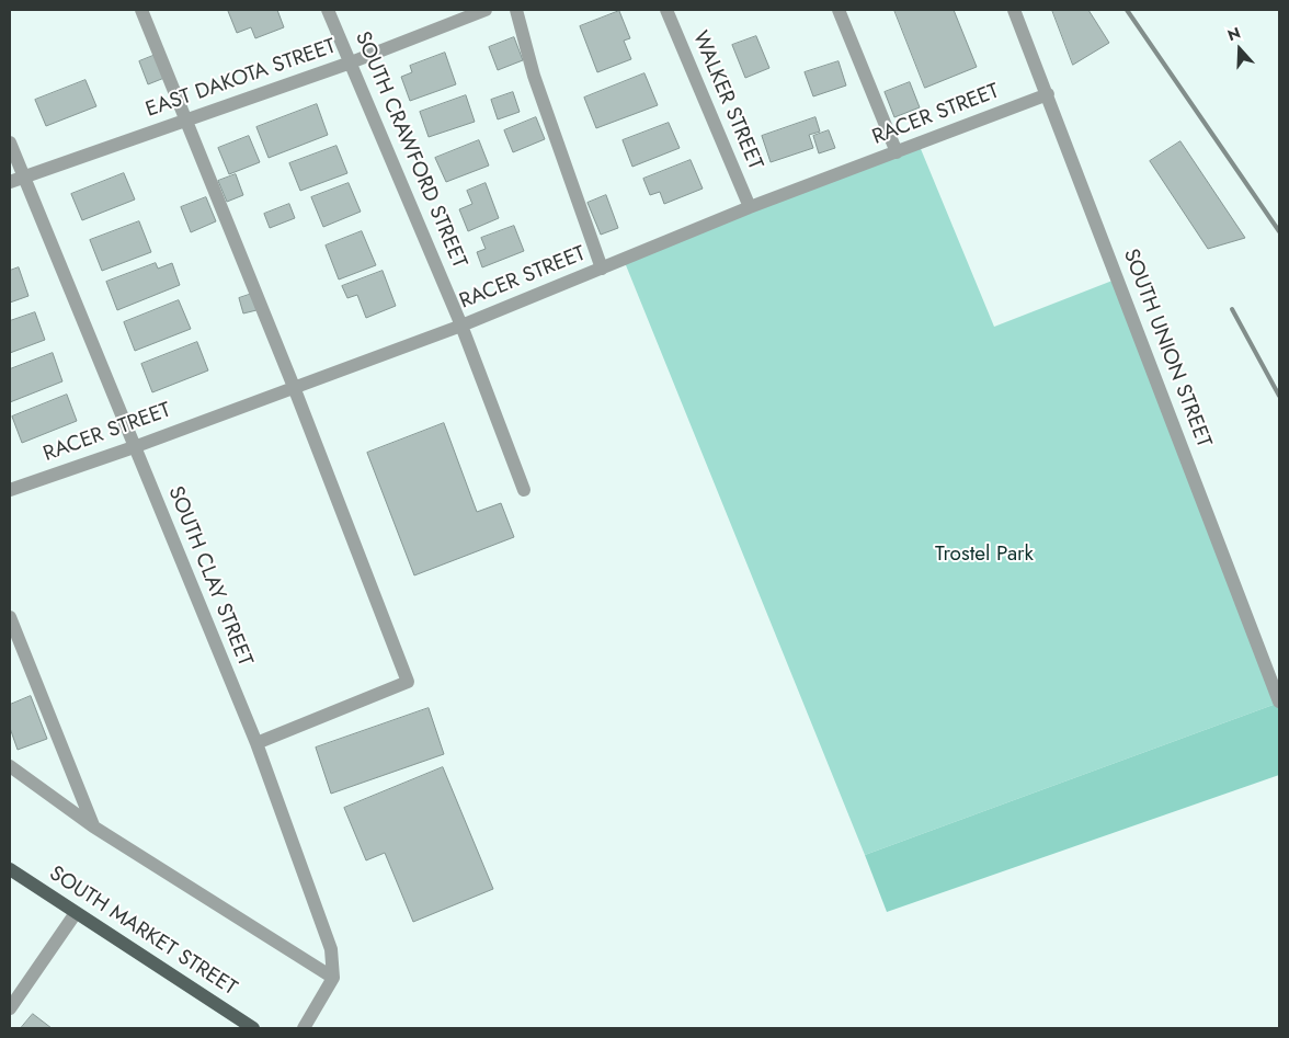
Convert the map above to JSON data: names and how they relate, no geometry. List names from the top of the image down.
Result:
{
  "streets": {
    "main road": ["SOUTH MARKET STREET"],
    "street": [
      "EAST DAKOTA STREET",
      "WALKER STREET",
      "RACER STREET",
      "SOUTH CRAWFORD STREET",
      "SOUTH UNION STREET",
      "SOUTH CLAY STREET"
    ]
  },
  "crossings": [
    ["EAST DAKOTA STREET", "SOUTH CRAWFORD STREET"],
    ["EAST DAKOTA STREET", "SOUTH CLAY STREET"],
    ["WALKER STREET", "RACER STREET"],
    ["RACER STREET", "SOUTH CRAWFORD STREET"],
    ["RACER STREET", "SOUTH UNION STREET"],
    ["RACER STREET", "SOUTH CLAY STREET"]
  ],
  "parks": ["Trostel Park"],
  "north": "top"
}
